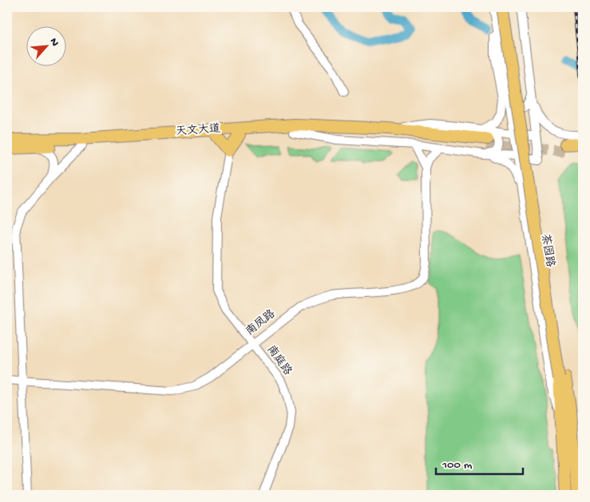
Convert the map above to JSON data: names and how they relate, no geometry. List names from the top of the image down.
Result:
{
  "streets": {
    "main road": ["天文大道", "茶园路"],
    "street": ["南凤路", "南庭路"]
  },
  "crossings": [
    ["天文大道", "茶园路"],
    ["南凤路", "南庭路"]
  ],
  "scale_bar": "100 m",
  "north": "top right"
}
